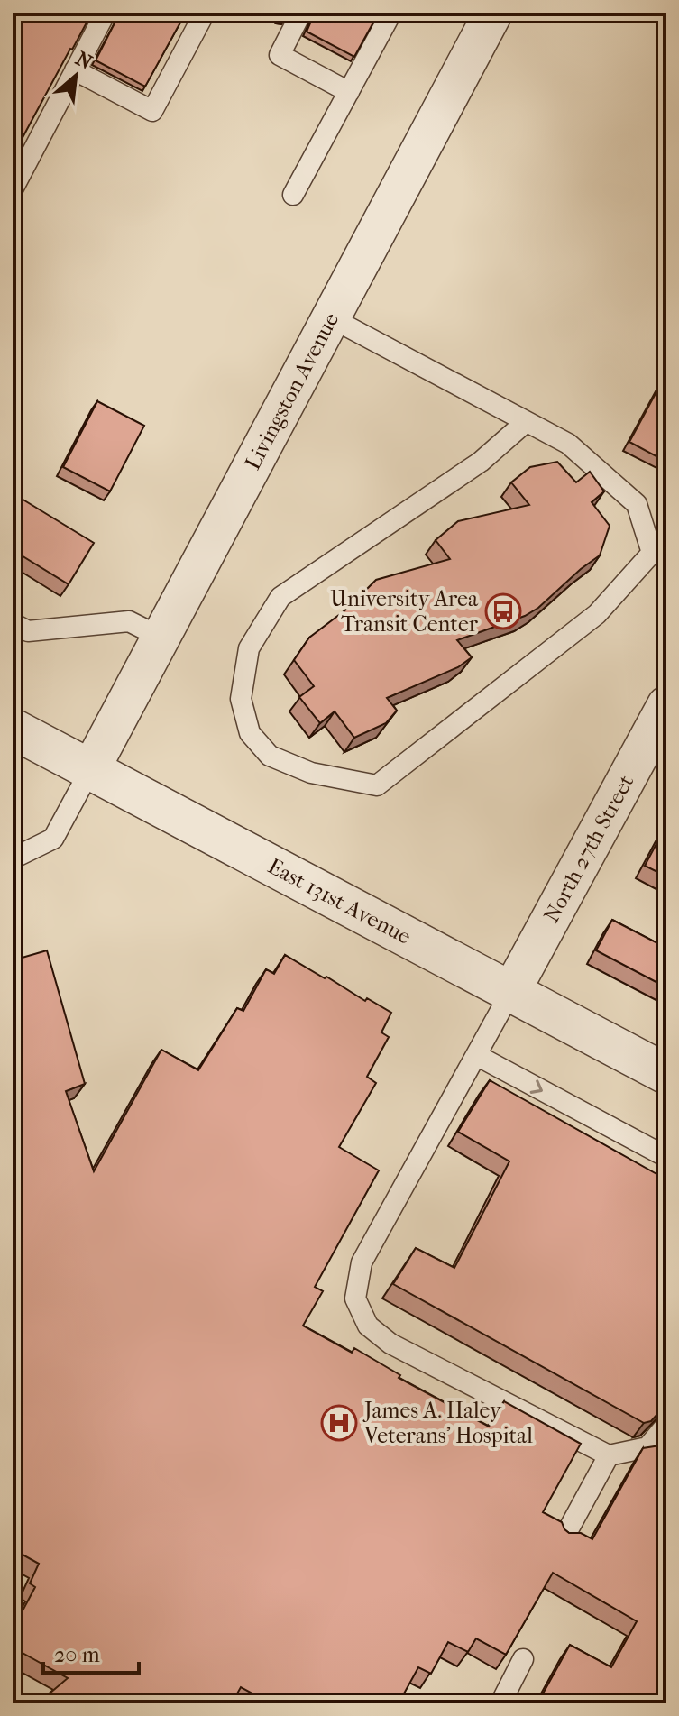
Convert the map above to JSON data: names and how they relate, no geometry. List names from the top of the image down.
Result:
{
  "streets": {
    "street": ["Livingston Avenue", "North 27th Street", "East 131st Avenue"]
  },
  "crossings": [
    ["Livingston Avenue", "East 131st Avenue"],
    ["North 27th Street", "East 131st Avenue"]
  ],
  "places": {
    "bus stop": ["University Area Transit Center"],
    "hospital": ["James A. Haley Veterans' Hospital"]
  },
  "scale_bar": "20 m",
  "north": "top right"
}
